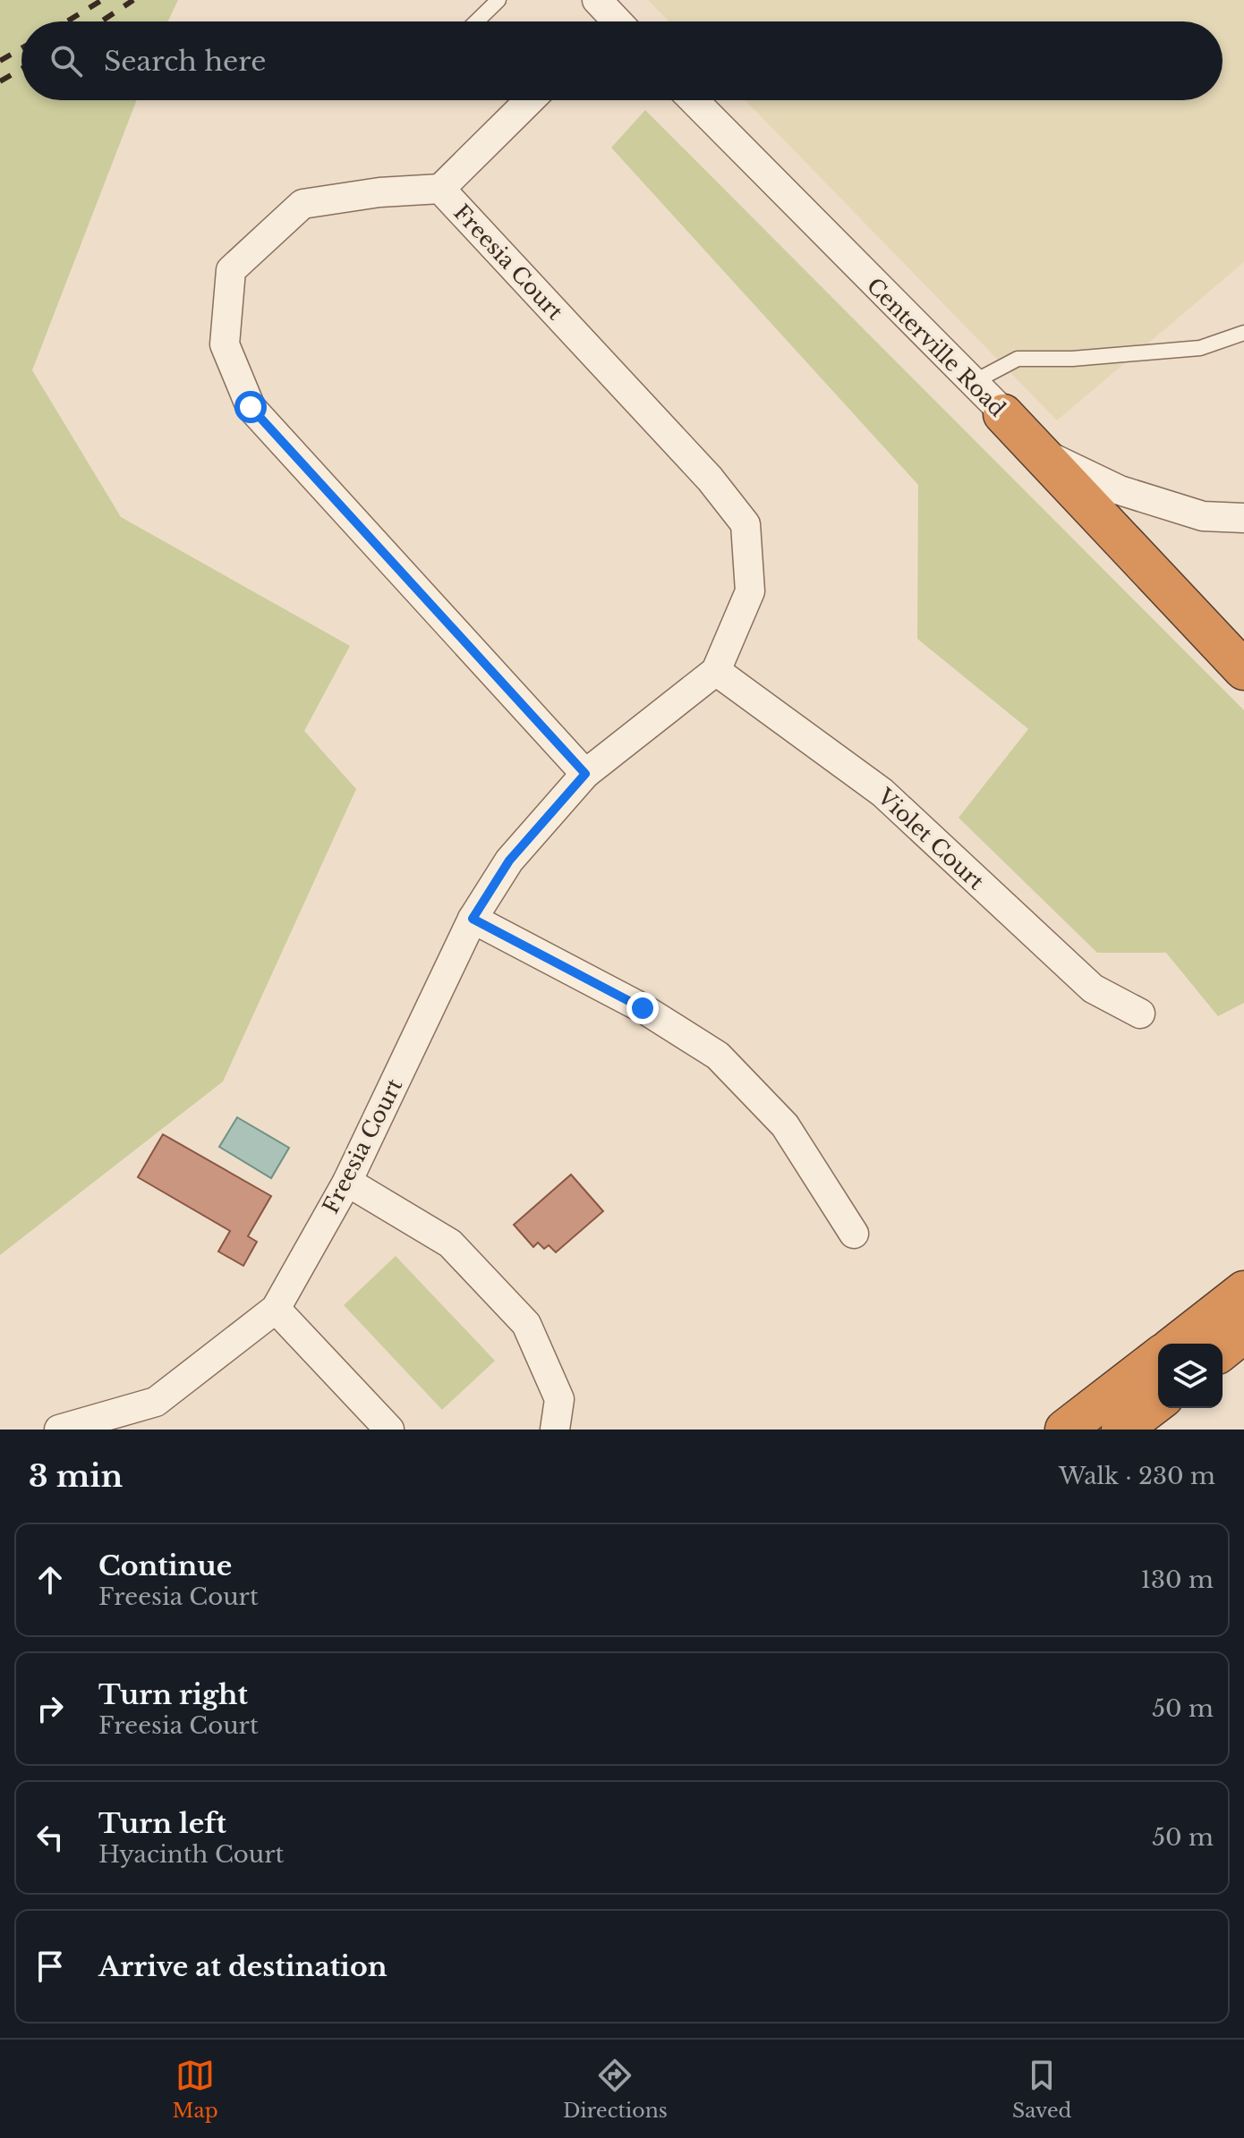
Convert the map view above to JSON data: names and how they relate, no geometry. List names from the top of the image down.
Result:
{
  "streets": {
    "street": ["Freesia Court", "Centerville Road", "Violet Court"]
  },
  "crossings": [
    ["Freesia Court", "Violet Court"]
  ],
  "page": {
    "search": "Search here",
    "heading": ["3 min", "Walk · 230 m"],
    "list": [
      ["Continue", "Freesia Court", "130 m"],
      ["Turn right", "Freesia Court", "50 m"],
      ["Turn left", "Hyacinth Court", "50 m"],
      "Arrive at destination"
    ],
    "nav": ["Map", "Directions", "Saved"]
  }
}
